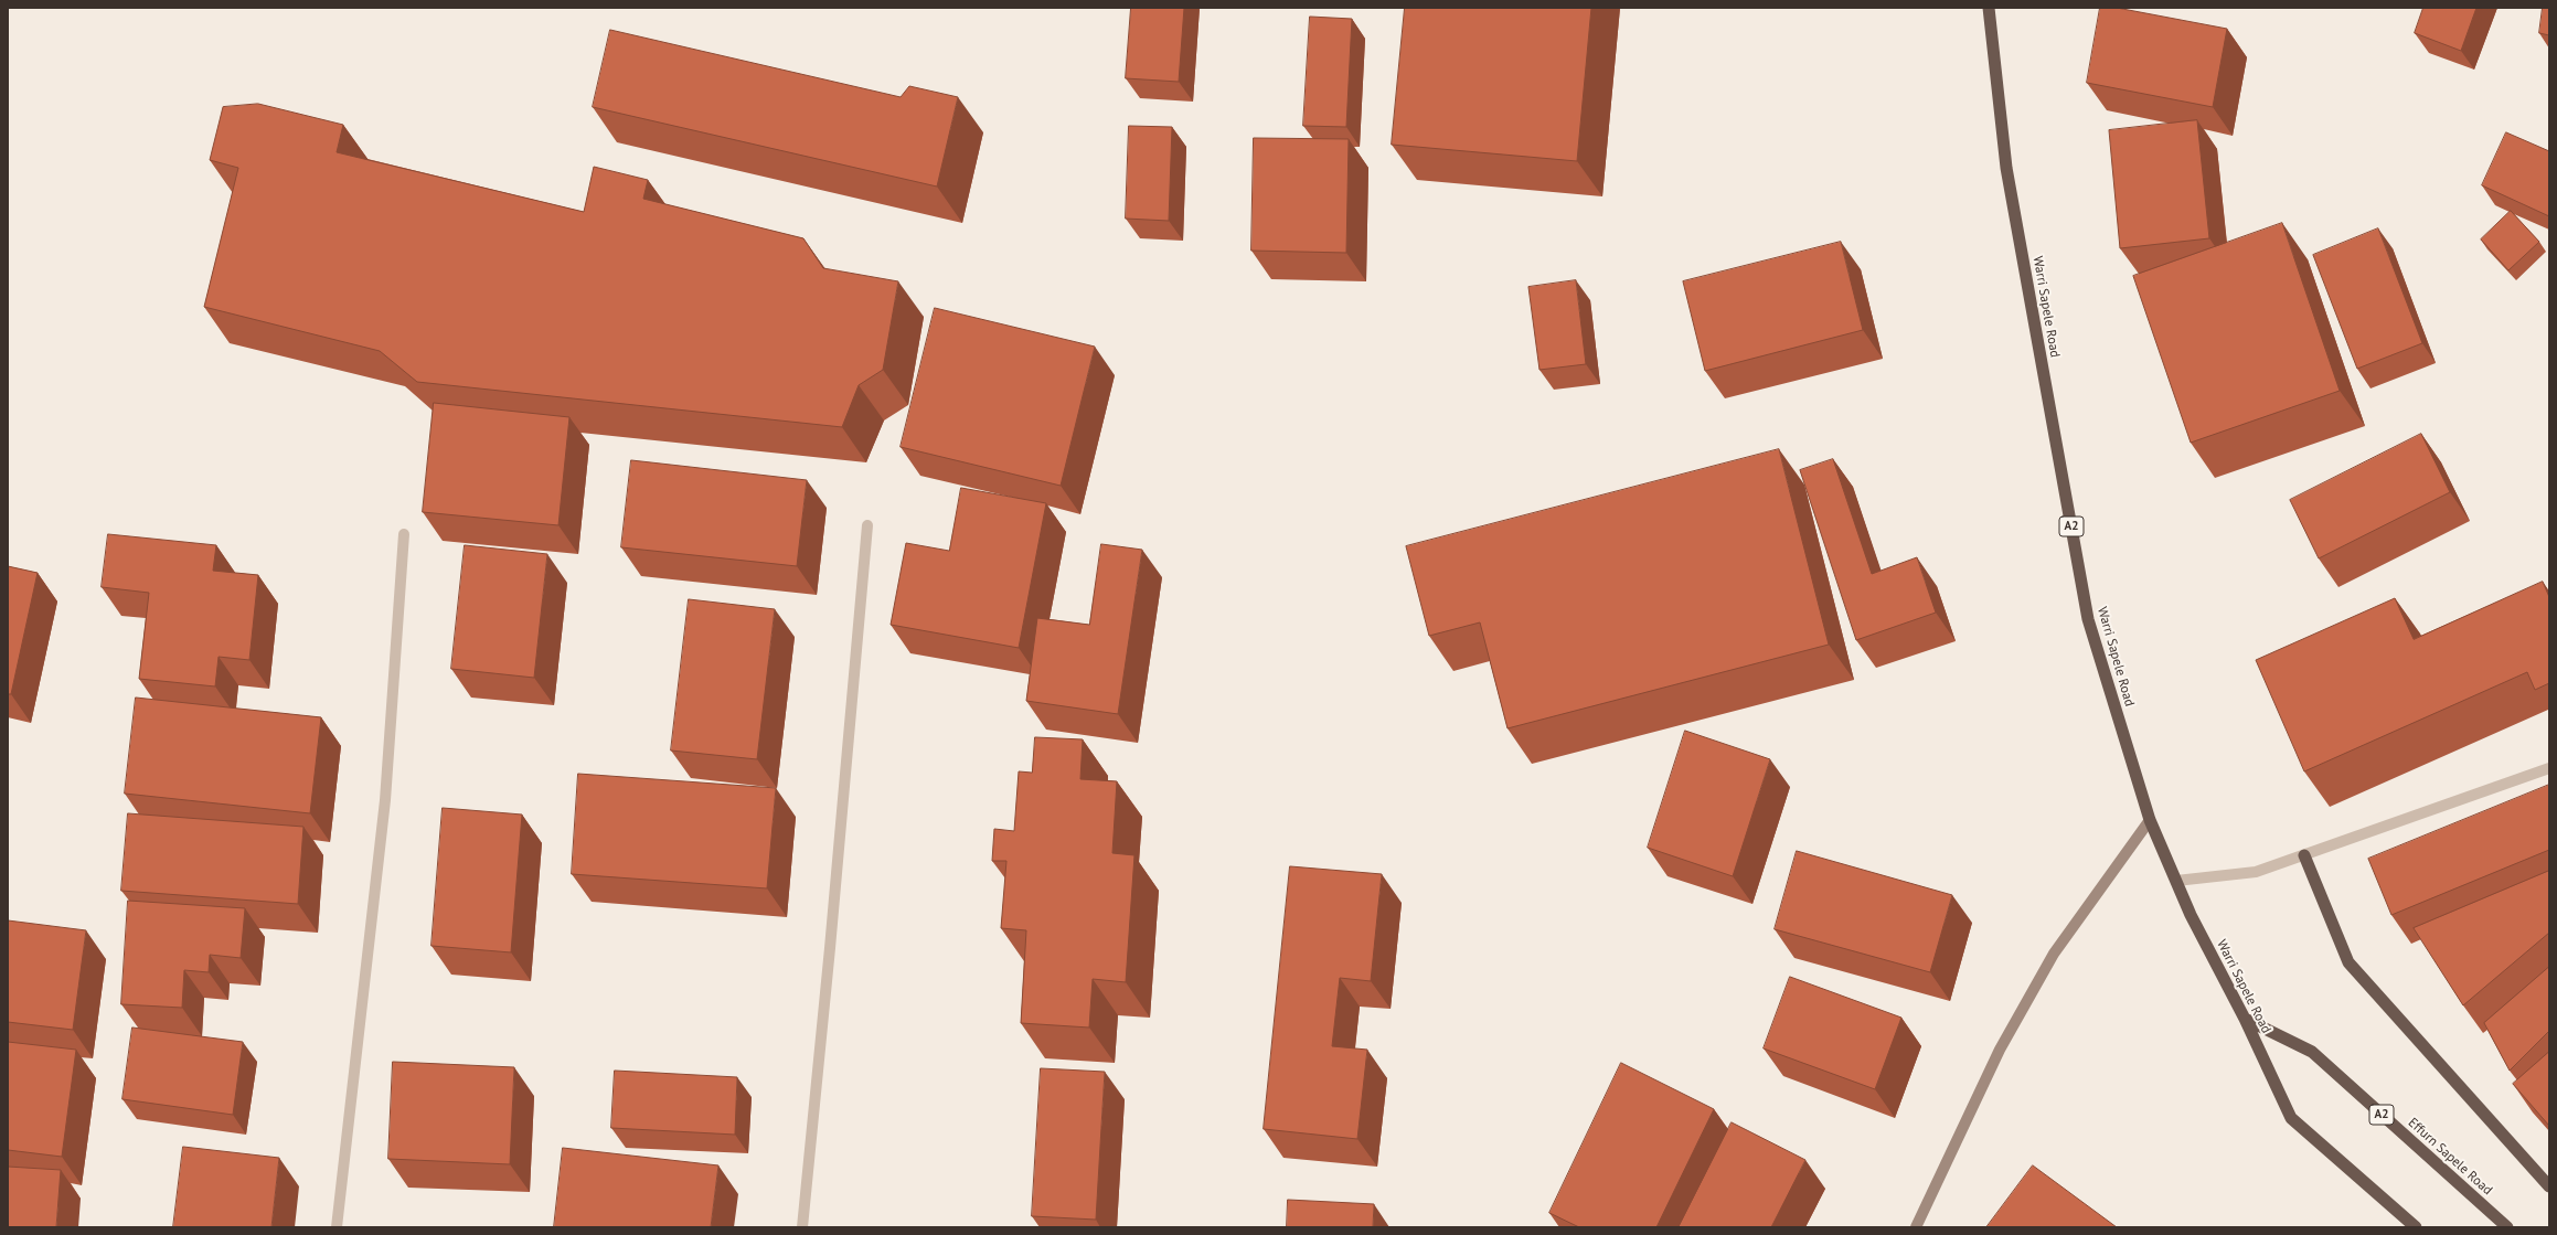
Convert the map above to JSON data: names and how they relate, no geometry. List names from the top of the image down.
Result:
{
  "streets": {
    "highway": ["Warri Sapele Road", "A2", "Effurn Sapele Road"]
  },
  "crossings": [
    ["Warri Sapele Road", "Effurn Sapele Road"]
  ]
}
